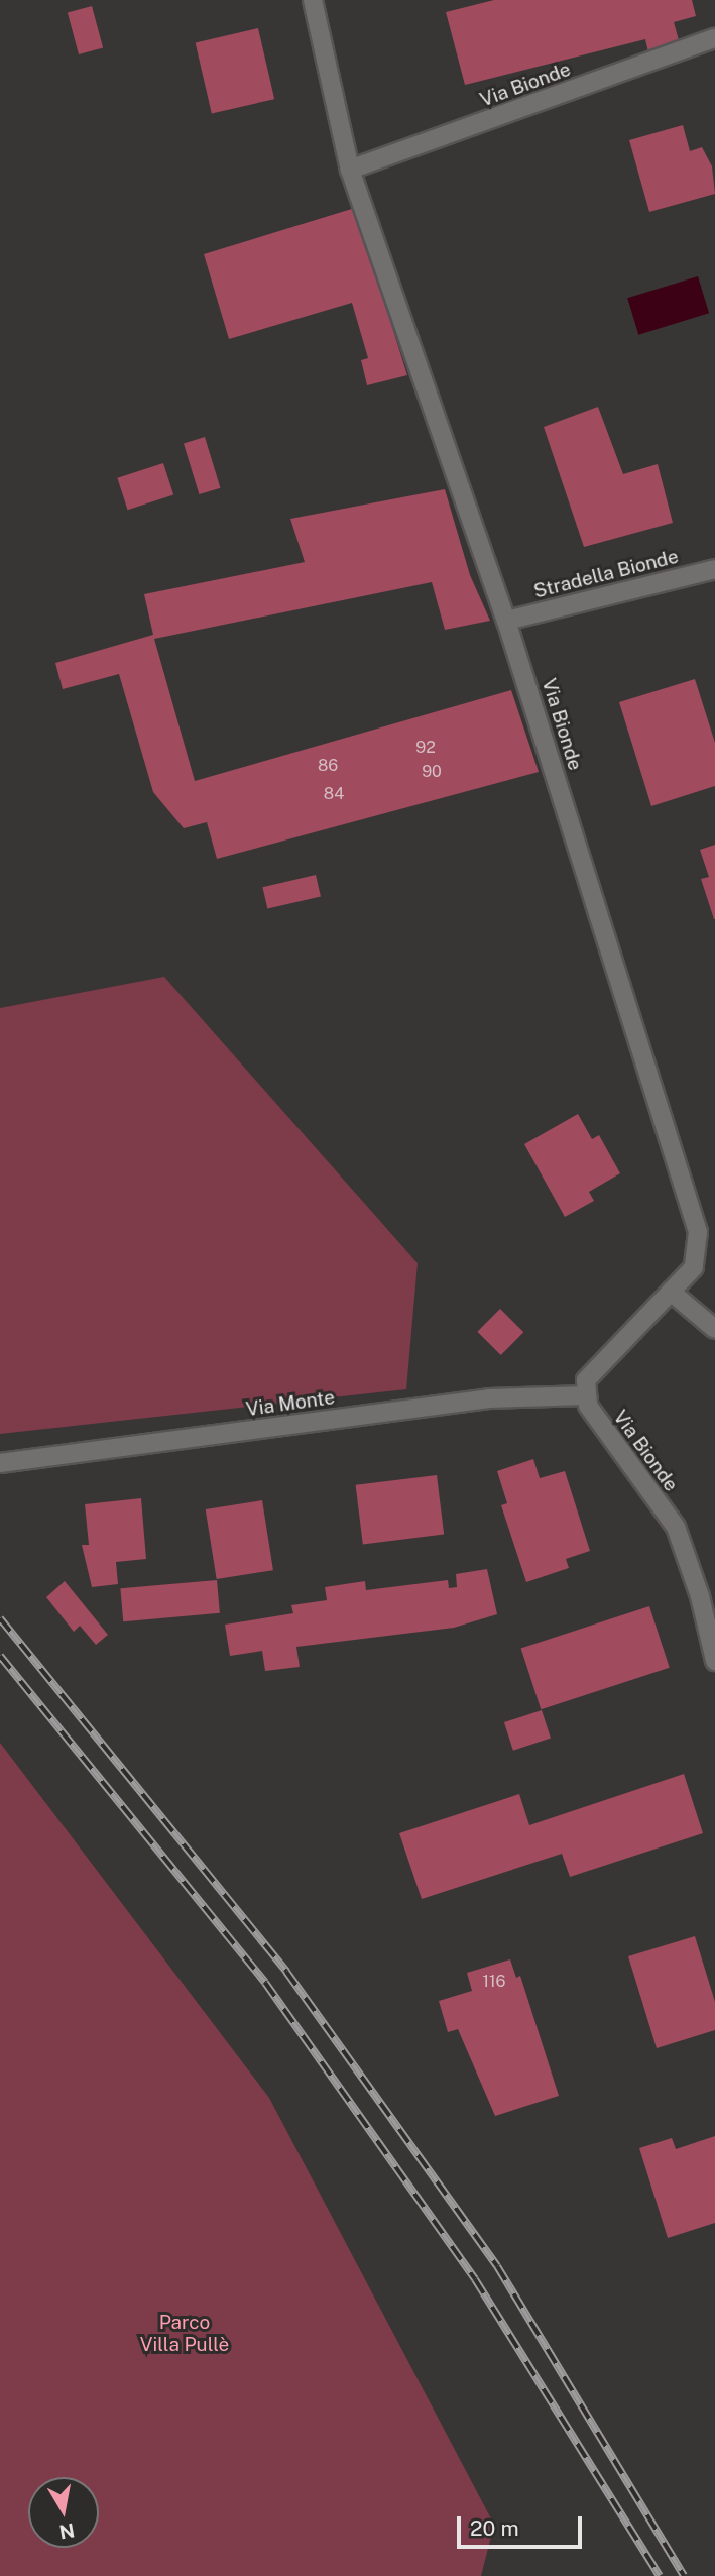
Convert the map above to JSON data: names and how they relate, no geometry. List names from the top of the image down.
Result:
{
  "streets": {
    "street": ["Via Bionde", "Stradella Bionde", "Via Monte"]
  },
  "crossings": [
    ["Via Bionde", "Stradella Bionde"],
    ["Via Bionde", "Via Monte"]
  ],
  "parks": ["Parco Villa Pullè"],
  "house_numbers": [
    "92",
    "86",
    "90",
    "84",
    "116"
  ],
  "scale_bar": "20 m",
  "north": "bottom"
}
